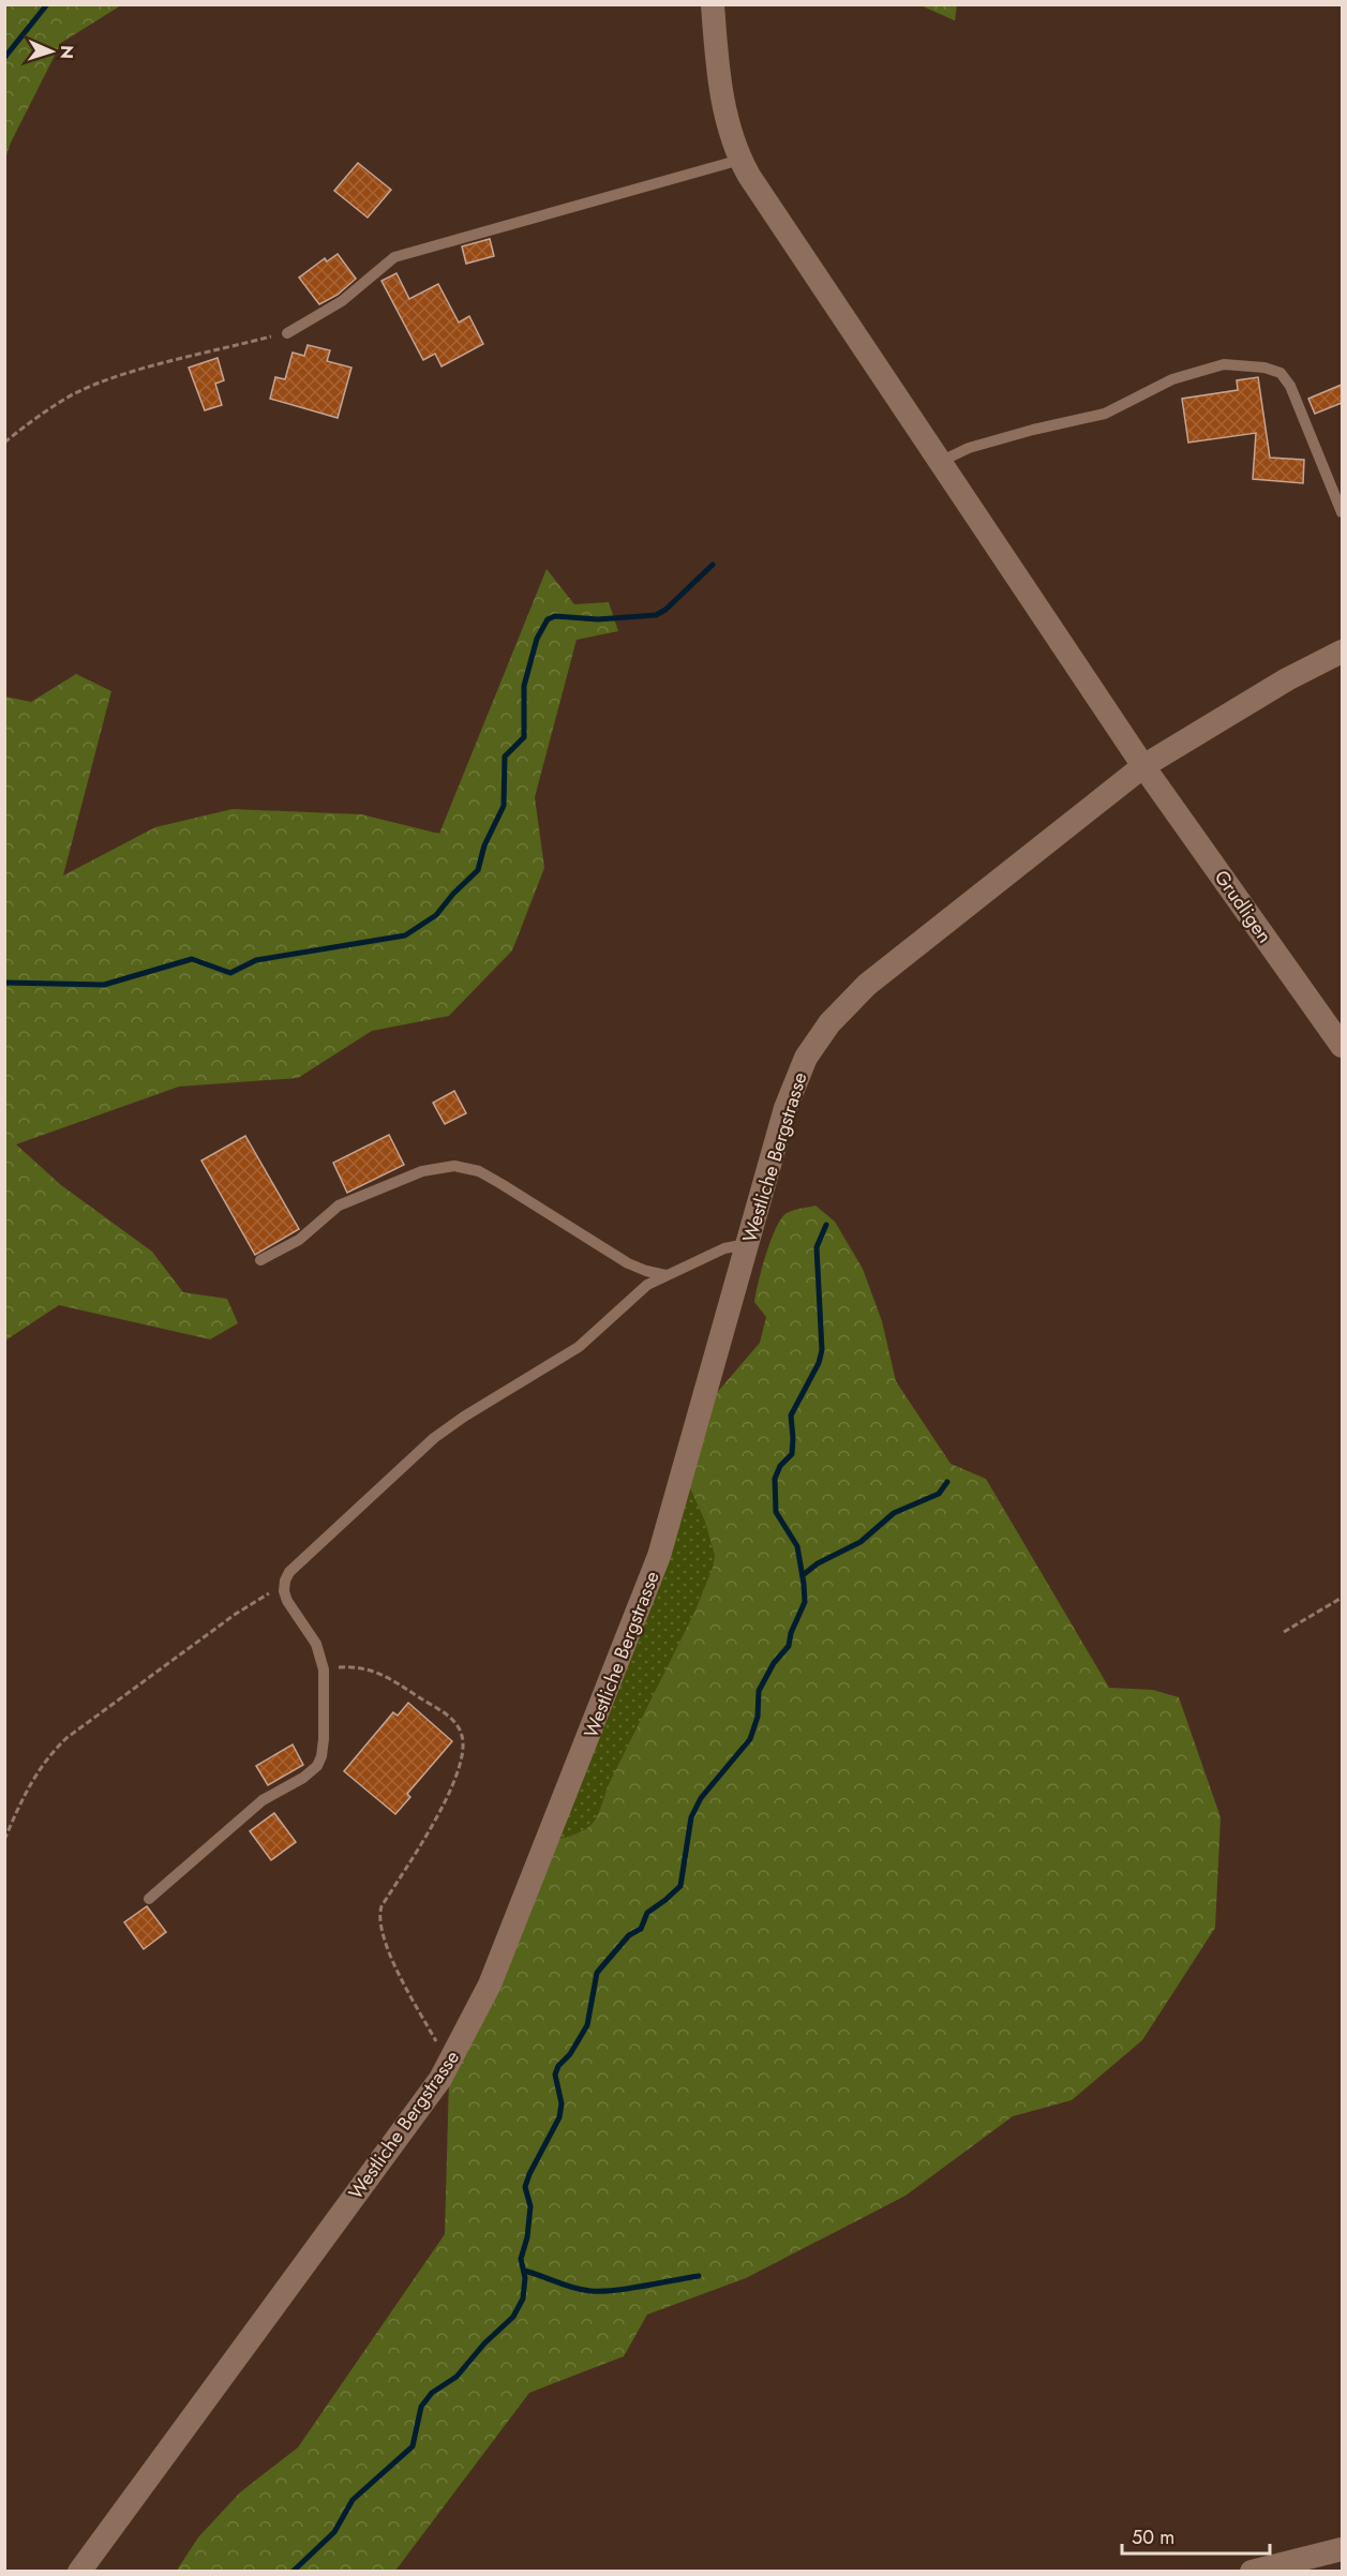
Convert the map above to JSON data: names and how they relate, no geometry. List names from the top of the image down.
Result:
{
  "streets": {
    "street": ["Grudligen", "Westliche Bergstrasse"]
  },
  "crossings": [
    ["Grudligen", "Westliche Bergstrasse"]
  ],
  "scale_bar": "50 m",
  "north": "right"
}
